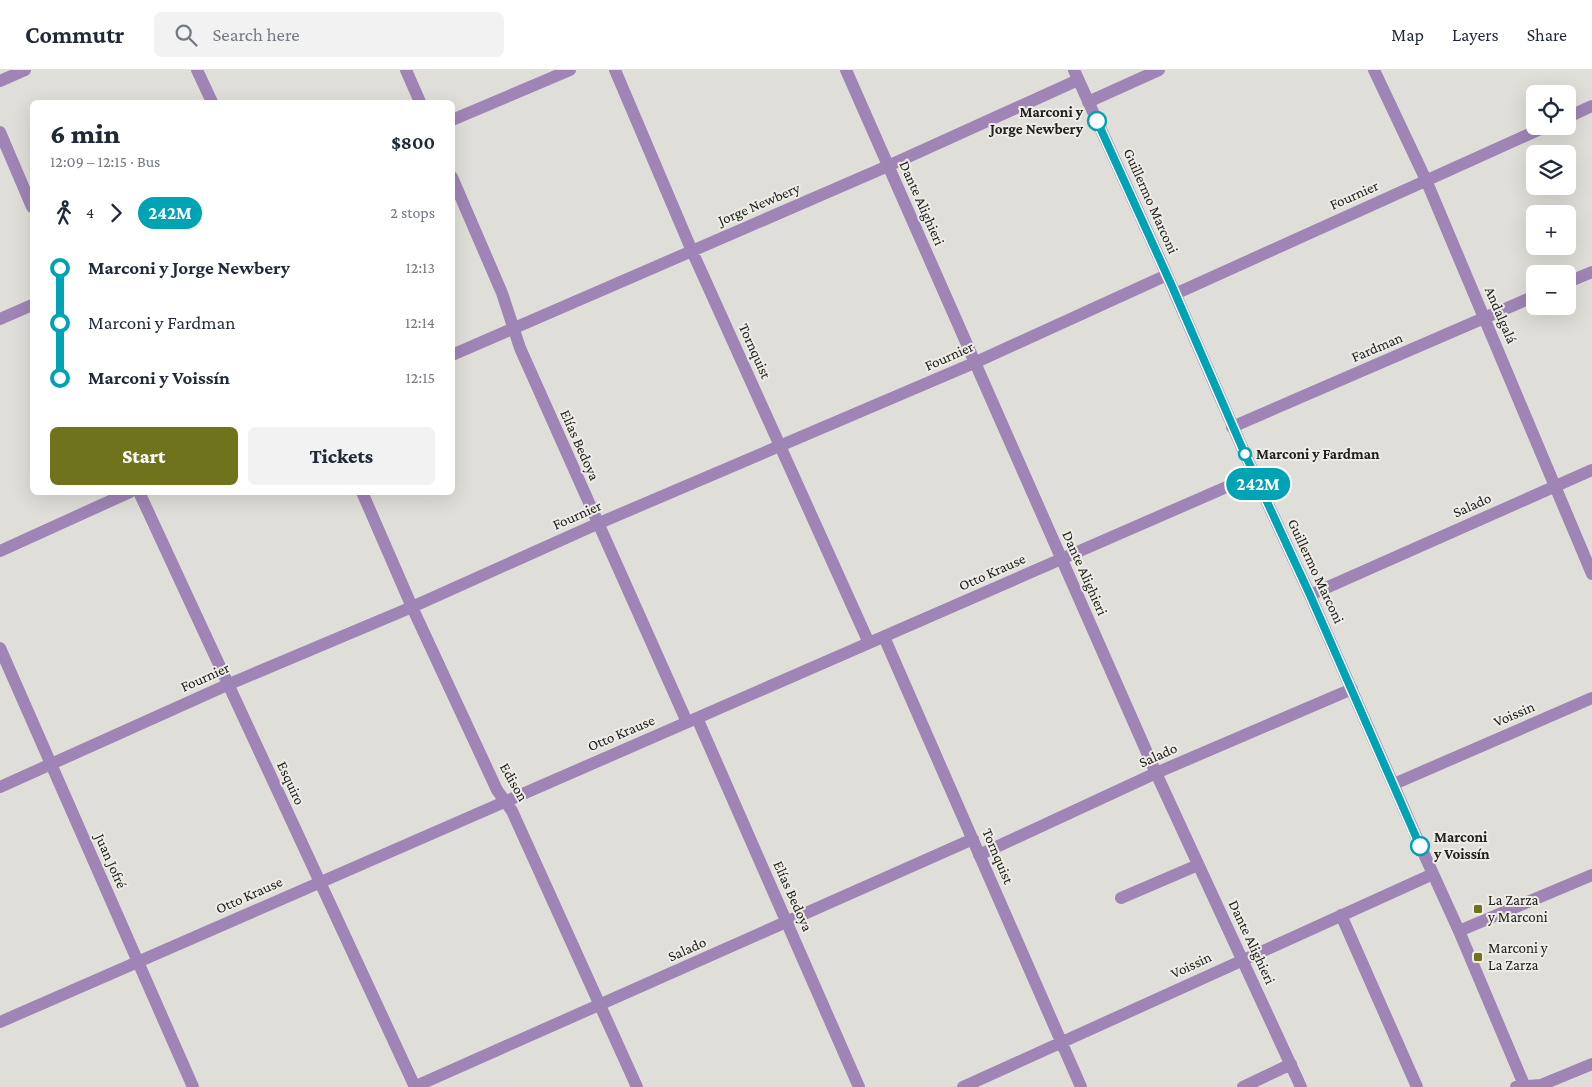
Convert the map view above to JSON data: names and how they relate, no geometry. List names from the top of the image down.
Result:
{
  "streets": {
    "street": [
      "Fournier",
      "Guillermo Marconi",
      "Dante Alighieri",
      "Jorge Newbery",
      "Andalgalá",
      "Fardman",
      "Tornquist",
      "Elías Bedoya",
      "Salado",
      "Otto Krause",
      "Voissin",
      "Edison",
      "Esquiro",
      "Juan Jofré"
    ]
  },
  "crossings": [
    ["Fournier", "Guillermo Marconi"],
    ["Fournier", "Dante Alighieri"],
    ["Fournier", "Andalgalá"],
    ["Fournier", "Tornquist"],
    ["Fournier", "Elías Bedoya"],
    ["Fournier", "Edison"],
    ["Fournier", "Esquiro"],
    ["Fournier", "Juan Jofré"],
    ["Guillermo Marconi", "Jorge Newbery"],
    ["Guillermo Marconi", "Fardman"],
    ["Guillermo Marconi", "Salado"],
    ["Guillermo Marconi", "Otto Krause"],
    ["Guillermo Marconi", "Voissin"],
    ["Dante Alighieri", "Jorge Newbery"],
    ["Dante Alighieri", "Salado"],
    ["Dante Alighieri", "Otto Krause"],
    ["Dante Alighieri", "Voissin"],
    ["Jorge Newbery", "Tornquist"],
    ["Jorge Newbery", "Elías Bedoya"],
    ["Andalgalá", "Fardman"],
    ["Andalgalá", "Salado"],
    ["Tornquist", "Salado"],
    ["Tornquist", "Otto Krause"],
    ["Tornquist", "Voissin"],
    ["Elías Bedoya", "Salado"],
    ["Elías Bedoya", "Otto Krause"],
    ["Salado", "Edison"],
    ["Salado", "Esquiro"],
    ["Otto Krause", "Edison"],
    ["Otto Krause", "Esquiro"],
    ["Otto Krause", "Juan Jofré"]
  ],
  "places": {
    "other": ["Marconi y Jorge Newbery", "Marconi y Fardman", "Marconi y Voissín"],
    "transit": ["La Zarza y Marconi", "Marconi y La Zarza"]
  },
  "lines": ["bus line 242M"],
  "page": {
    "header": "Commutr",
    "search": "Search here",
    "nav": ["Map", "Layers", "Share"],
    "on_map": "242M",
    "map_buttons": ["+", "−"],
    "heading": ["6 min", "12:09 – 12:15 · Bus", "$800"],
    "legs": ["4", "242M", "2 stops"],
    "list": [
      {
        "name": "Marconi y Jorge Newbery",
        "value": "12:13"
      },
      {
        "name": "Marconi y Fardman",
        "value": "12:14"
      },
      {
        "name": "Marconi y Voissín",
        "value": "12:15"
      }
    ],
    "buttons": ["Start", "Tickets"]
  }
}
